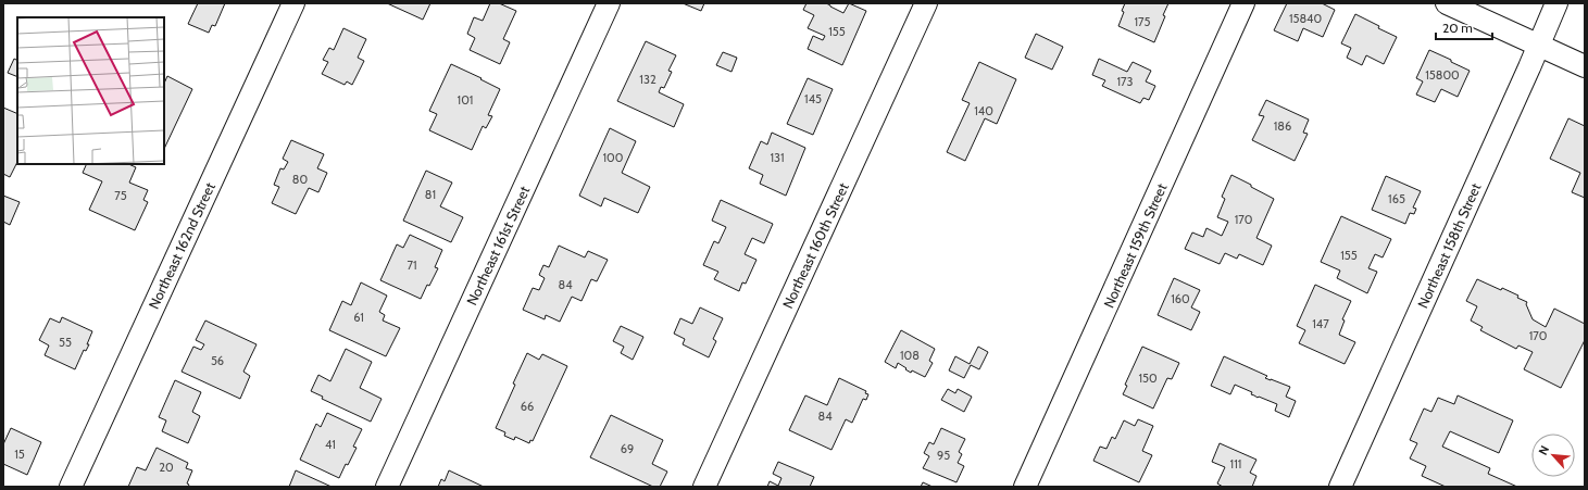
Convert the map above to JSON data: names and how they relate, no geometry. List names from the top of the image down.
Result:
{
  "streets": {
    "street": [
      "Northeast 162nd Street",
      "Northeast 161st Street",
      "Northeast 160th Street",
      "Northeast 159th Street",
      "Northeast 158th Street"
    ]
  },
  "house_numbers": [
    "15840",
    "175",
    "155",
    "15800",
    "132",
    "173",
    "145",
    "101",
    "140",
    "186",
    "100",
    "131",
    "80",
    "81",
    "75",
    "165",
    "170",
    "155",
    "71",
    "84",
    "160",
    "61",
    "147",
    "170",
    "55",
    "108",
    "56",
    "150",
    "66",
    "84",
    "41",
    "69",
    "15",
    "95",
    "111",
    "20"
  ],
  "scale_bar": "20 m",
  "north": "top left"
}
